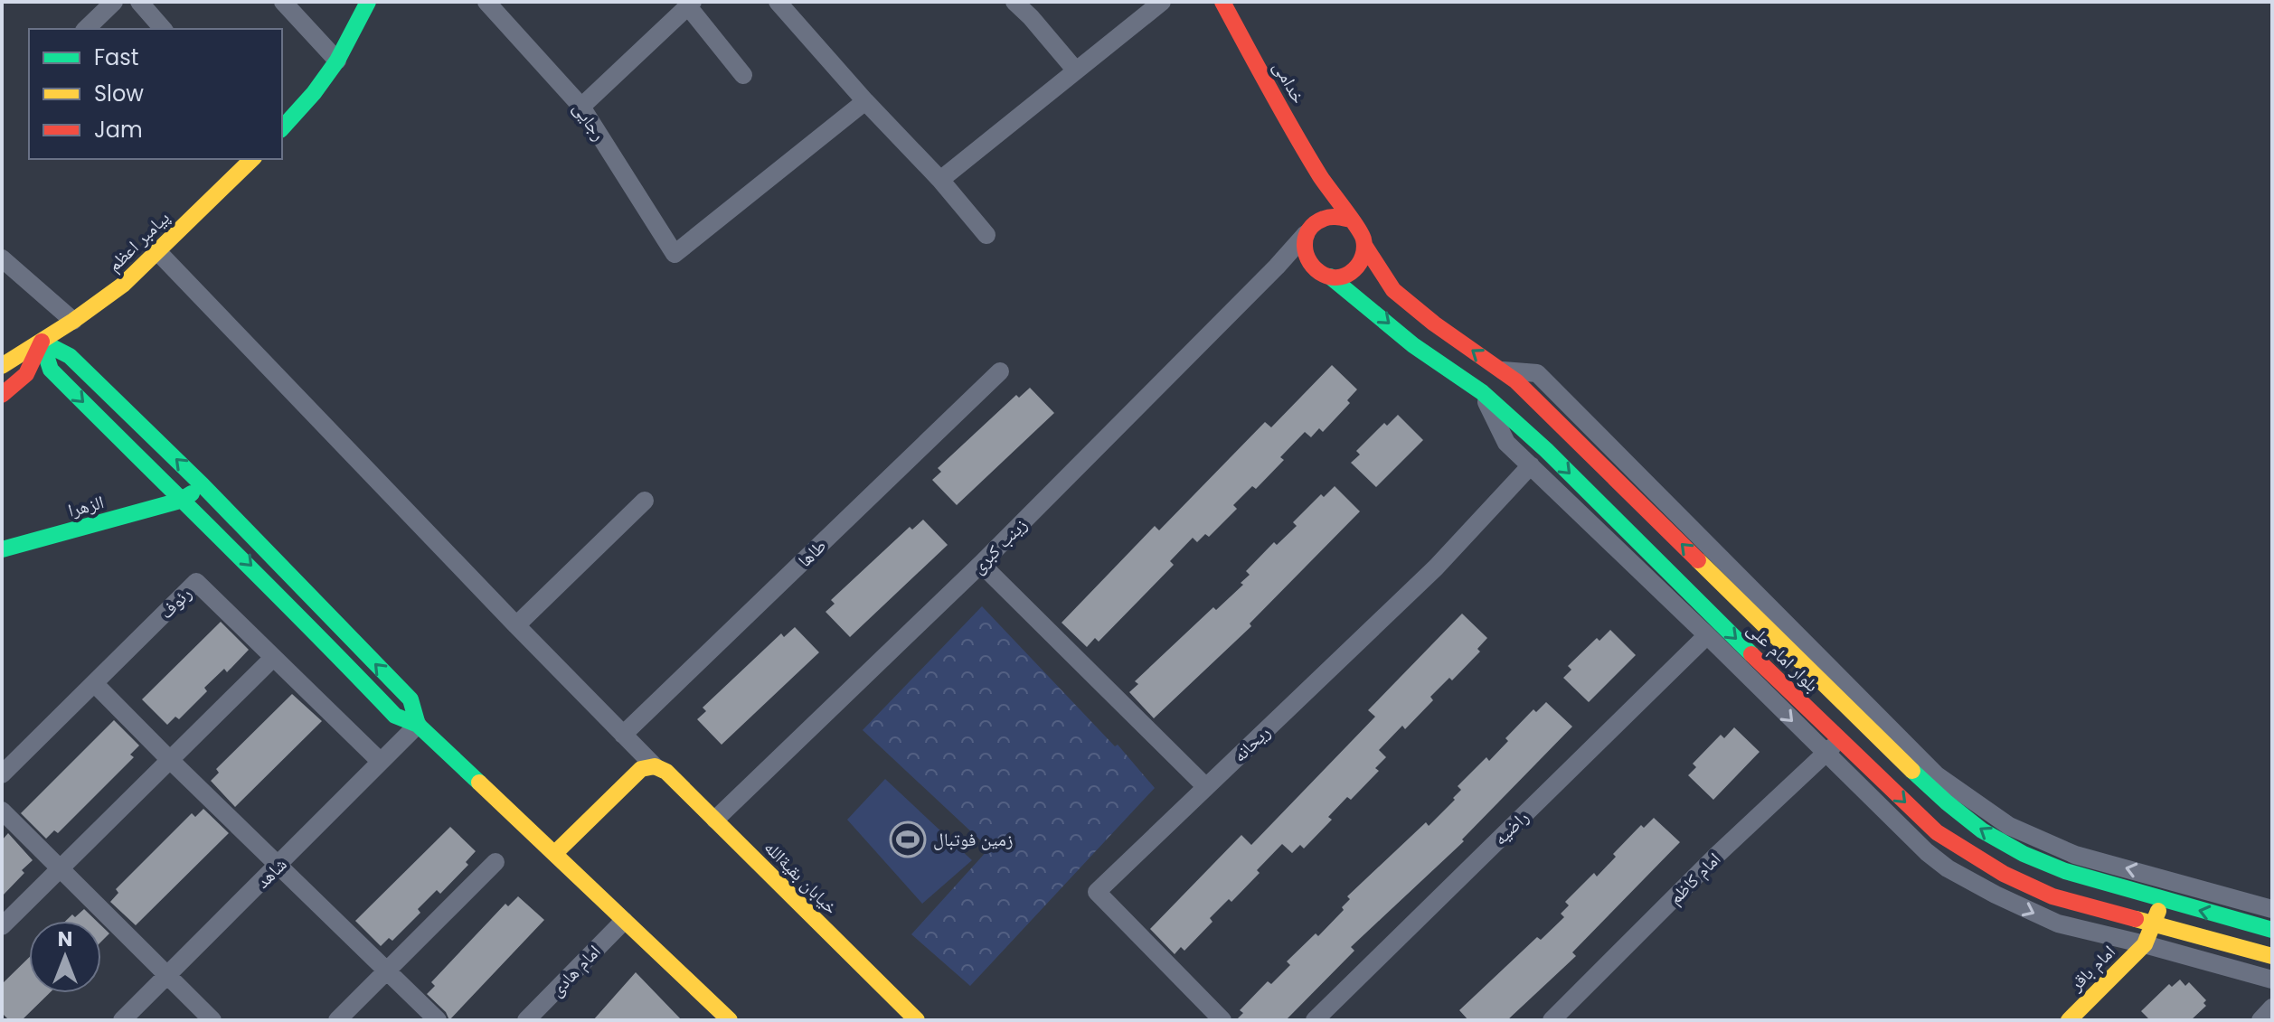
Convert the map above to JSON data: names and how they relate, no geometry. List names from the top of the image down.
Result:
{
  "streets": {
    "main road": [
      "خدامی",
      "پیامبر اعظم",
      "الزهرا",
      "بلوار امام علی",
      "خیابان بقیةالله",
      "امام باقر"
    ],
    "street": [
      "رجایی",
      "زینب کبری",
      "طاها",
      "رئوف",
      "ریحانه",
      "راضیه",
      "شاهد",
      "امام کاظم",
      "امام هادی"
    ]
  },
  "crossings": [
    ["خدامی", "زینب کبری"],
    ["خدامی", "بلوار امام علی"],
    ["زینب کبری", "بلوار امام علی"],
    ["زینب کبری", "خیابان بقیةالله"],
    ["رئوف", "شاهد"],
    ["بلوار امام علی", "امام کاظم"]
  ],
  "places": {
    "sports": ["زمین فوتبال"]
  },
  "legend": ["Fast", "Slow", "Jam"],
  "north": "top"
}
